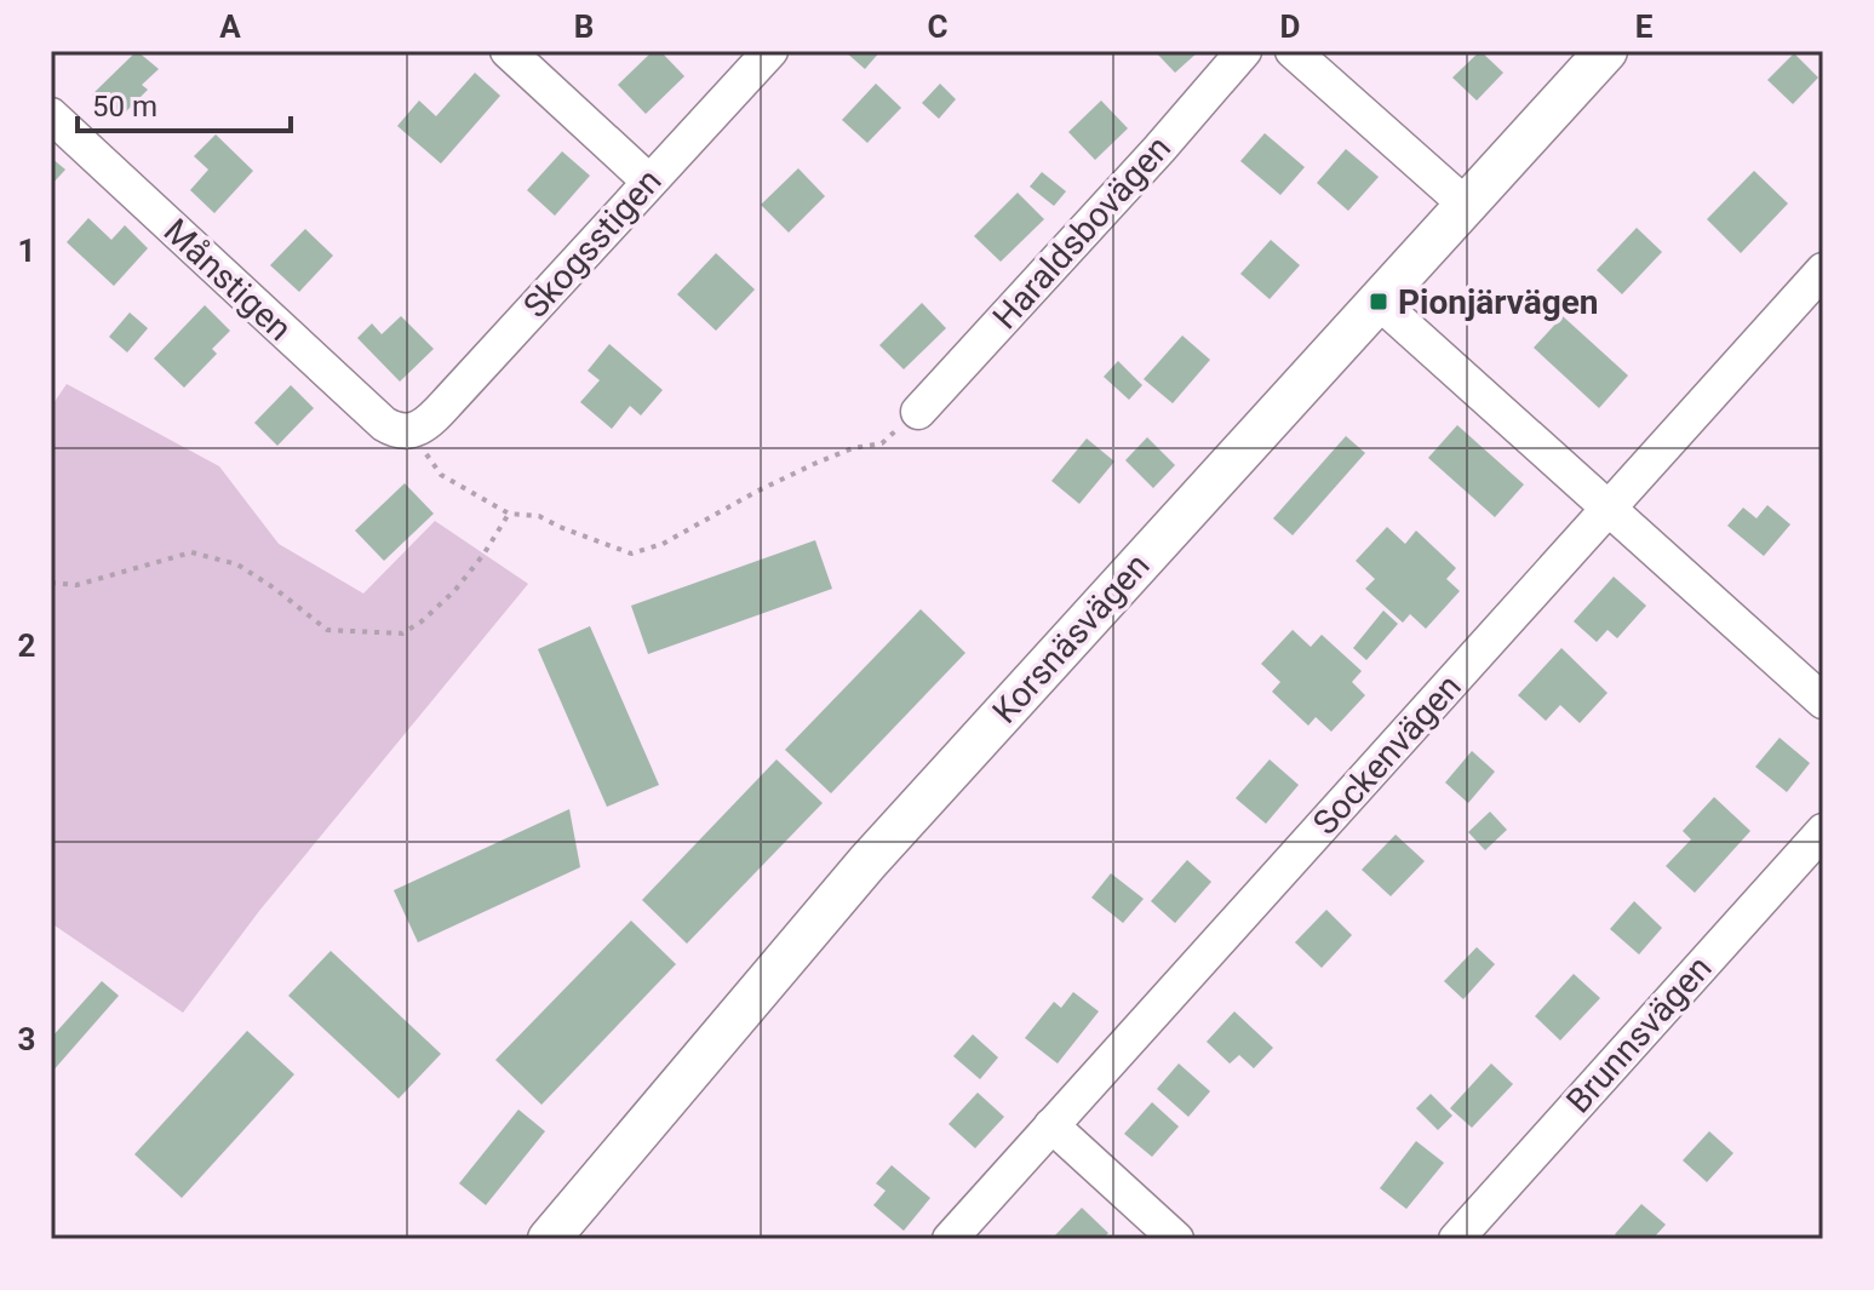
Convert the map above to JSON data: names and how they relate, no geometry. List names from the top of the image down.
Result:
{
  "streets": {
    "street": [
      "Haraldsbovägen",
      "Skogsstigen",
      "Månstigen",
      "Korsnäsvägen",
      "Sockenvägen",
      "Brunnsvägen"
    ]
  },
  "crossings": [
    ["Skogsstigen", "Månstigen"]
  ],
  "places": {
    "transit": ["Pionjärvägen"]
  },
  "scale_bar": "50 m",
  "grid": {
    "columns": [
      "A",
      "B",
      "C",
      "D",
      "E"
    ],
    "rows": ["1", "2", "3"]
  }
}
